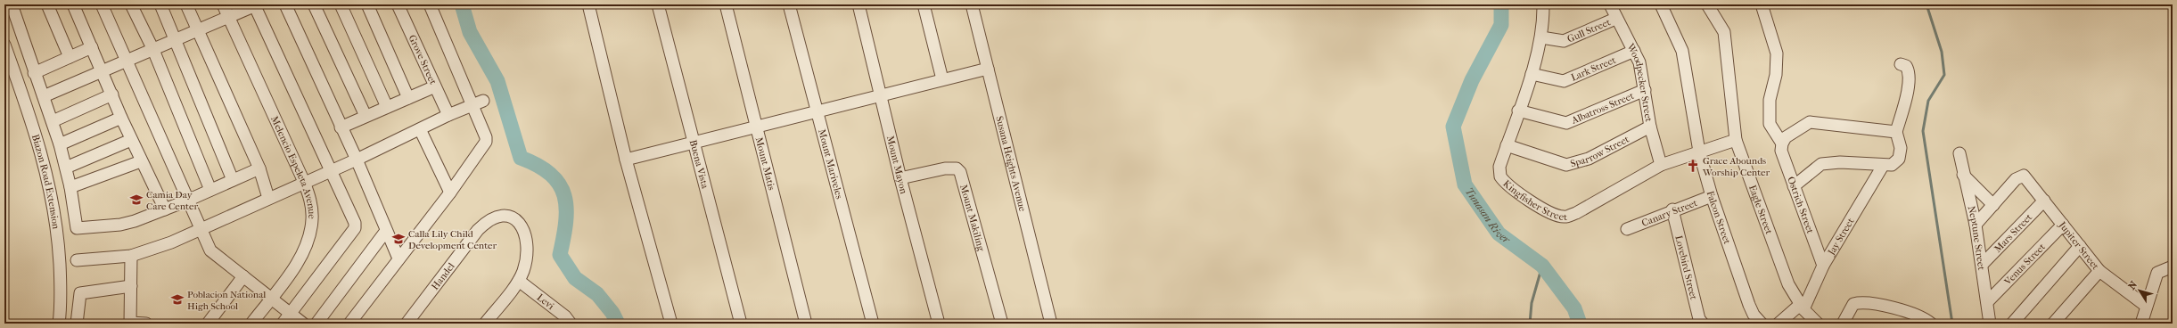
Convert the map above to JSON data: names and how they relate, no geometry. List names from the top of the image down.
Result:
{
  "streets": {
    "street": [
      "Gull Street",
      "Grove Street",
      "Lark Street",
      "Woodpecker Street",
      "Albatross Street",
      "Sparrow Street",
      "Buena Vista",
      "Mount Matis",
      "Mount Mariveles",
      "Mount Mayon",
      "Susana Heights Avenue",
      "Melencio Espeleta Avenue",
      "Biazon Road Extension",
      "Kingfisher Street",
      "Ostrich Street",
      "Eagle Street",
      "Canary Street",
      "Mount Makiling",
      "Falcon Street",
      "Mars Street",
      "Jay Street",
      "Neptune Street",
      "Jupiter Street",
      "Venus Street",
      "Lovebird Street",
      "Handel",
      "Levi"
    ]
  },
  "crossings": [
    ["Gull Street", "Woodpecker Street"],
    ["Gull Street", "Kingfisher Street"],
    ["Lark Street", "Woodpecker Street"],
    ["Lark Street", "Kingfisher Street"],
    ["Woodpecker Street", "Albatross Street"],
    ["Woodpecker Street", "Sparrow Street"],
    ["Woodpecker Street", "Kingfisher Street"],
    ["Albatross Street", "Kingfisher Street"],
    ["Sparrow Street", "Kingfisher Street"],
    ["Mount Mayon", "Mount Makiling"],
    ["Kingfisher Street", "Eagle Street"],
    ["Kingfisher Street", "Falcon Street"],
    ["Ostrich Street", "Jay Street"],
    ["Eagle Street", "Jay Street"],
    ["Canary Street", "Falcon Street"],
    ["Canary Street", "Lovebird Street"],
    ["Mars Street", "Neptune Street"],
    ["Mars Street", "Jupiter Street"],
    ["Neptune Street", "Venus Street"],
    ["Jupiter Street", "Venus Street"],
    ["Handel", "Levi"]
  ],
  "water": ["Tunasan River"],
  "places": {
    "church": ["Grace Abounds Worship Center"],
    "school or university": ["Camia Day Care Center", "Calla Lily Child Development Center", "Poblacion National High School"]
  },
  "north": "top left"
}
